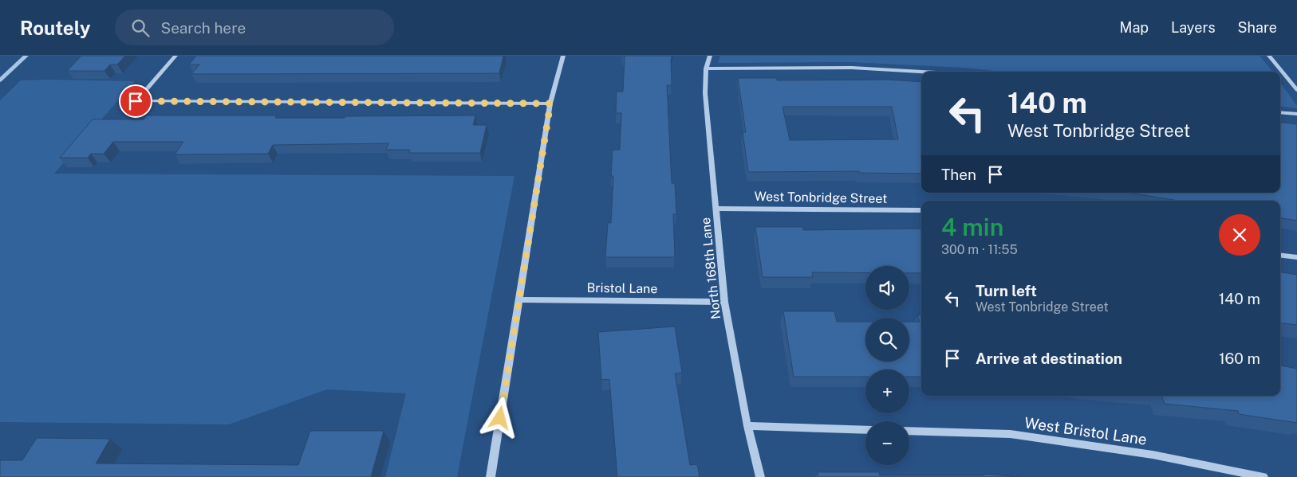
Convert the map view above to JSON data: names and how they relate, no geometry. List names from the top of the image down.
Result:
{
  "streets": {
    "street": [
      "West Tonbridge Street",
      "North 168th Lane",
      "Bristol Lane",
      "West Bristol Lane"
    ]
  },
  "crossings": [
    ["West Tonbridge Street", "North 168th Lane"],
    ["North 168th Lane", "Bristol Lane"]
  ],
  "page": {
    "header": "Routely",
    "search": "Search here",
    "nav": ["Map", "Layers", "Share"],
    "turn": ["140 m", "West Tonbridge Street"],
    "then": "Then",
    "heading": ["4 min", "300 m · 11:55"],
    "map_buttons": ["+", "−"],
    "list": [
      {
        "name": "Turn left",
        "note": "West Tonbridge Street",
        "value": "140 m"
      },
      {
        "name": "Arrive at destination",
        "value": "160 m"
      }
    ]
  }
}
